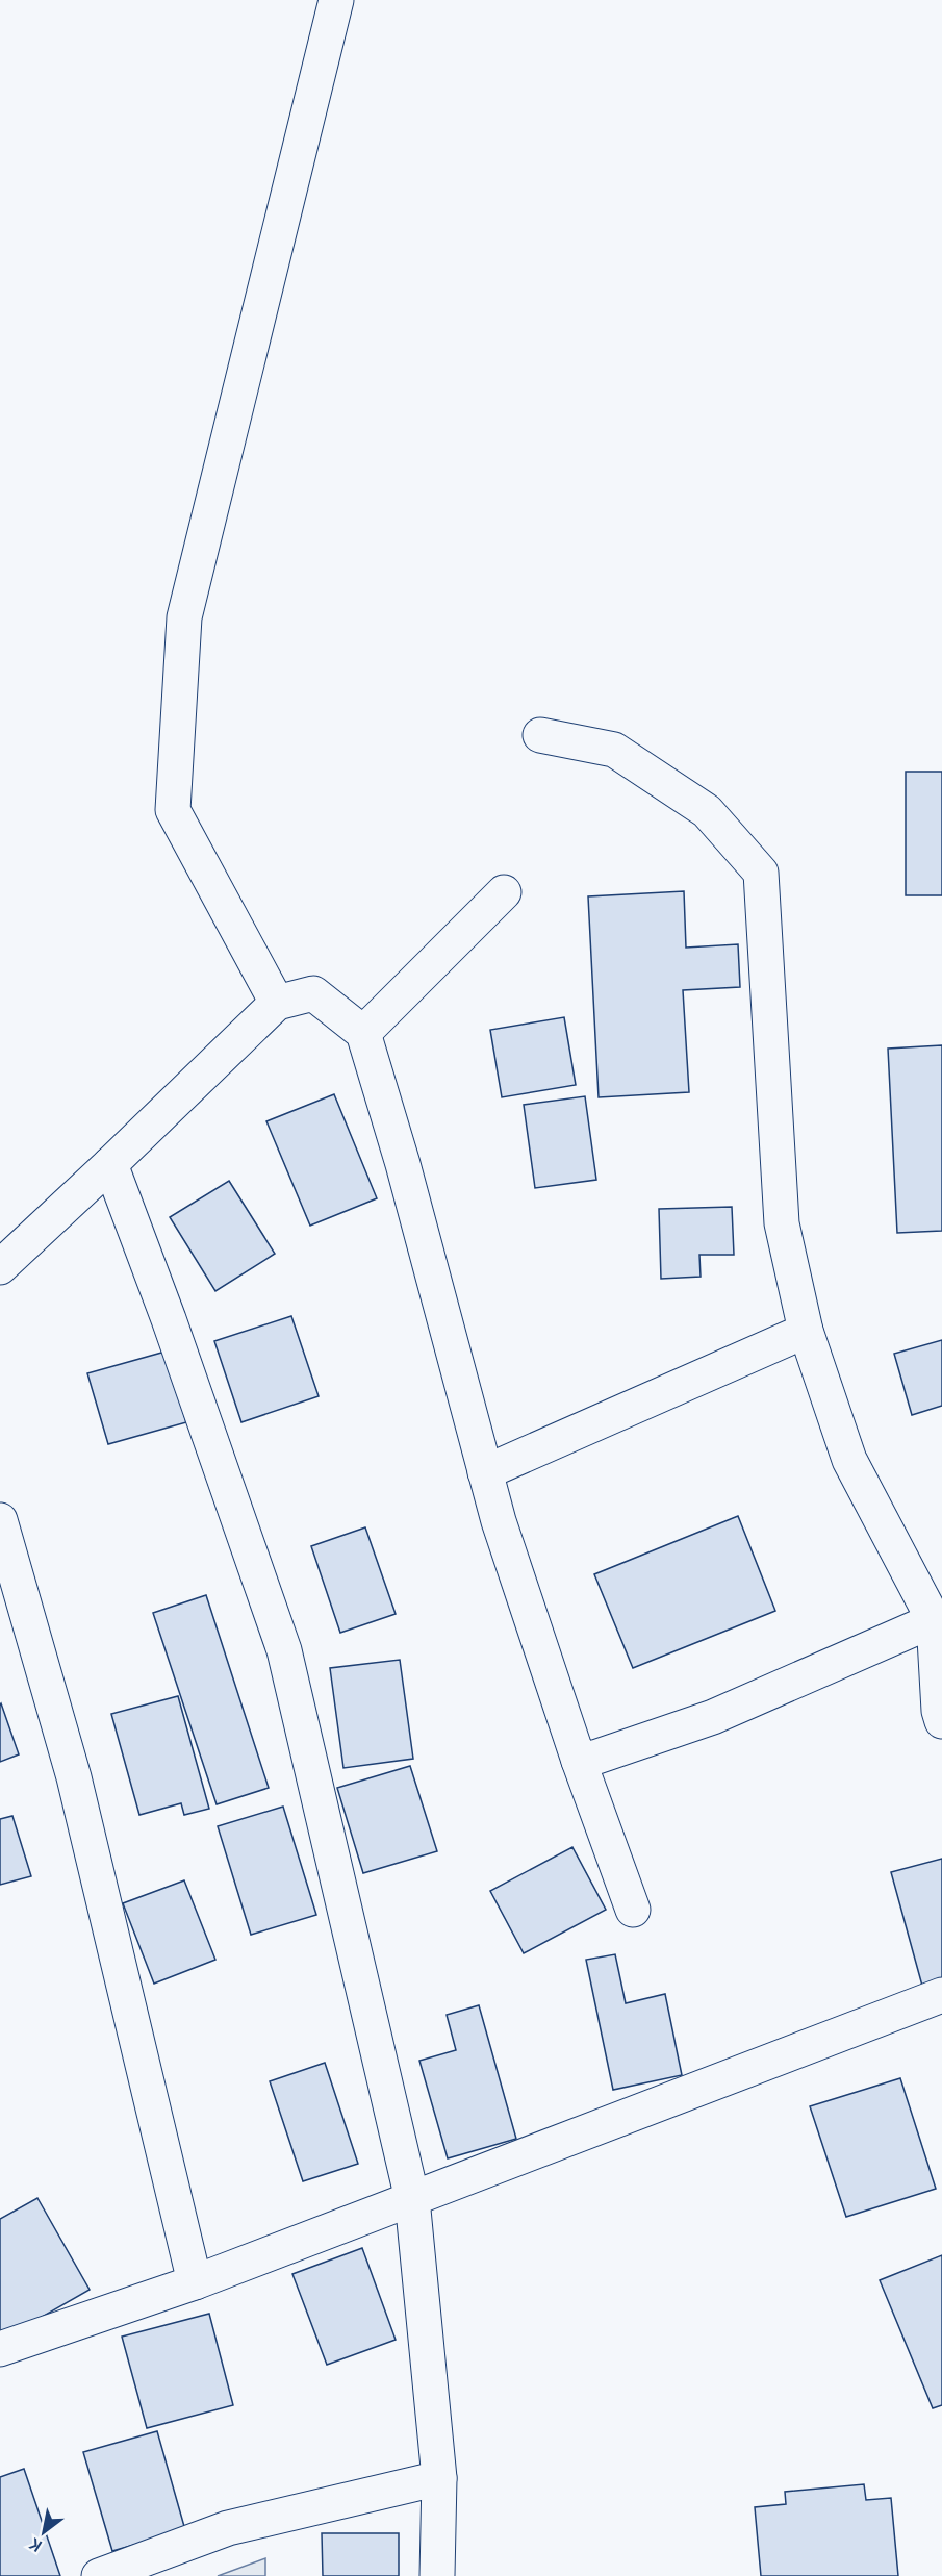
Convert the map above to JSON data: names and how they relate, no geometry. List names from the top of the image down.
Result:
{
  "north": "bottom left"
}
